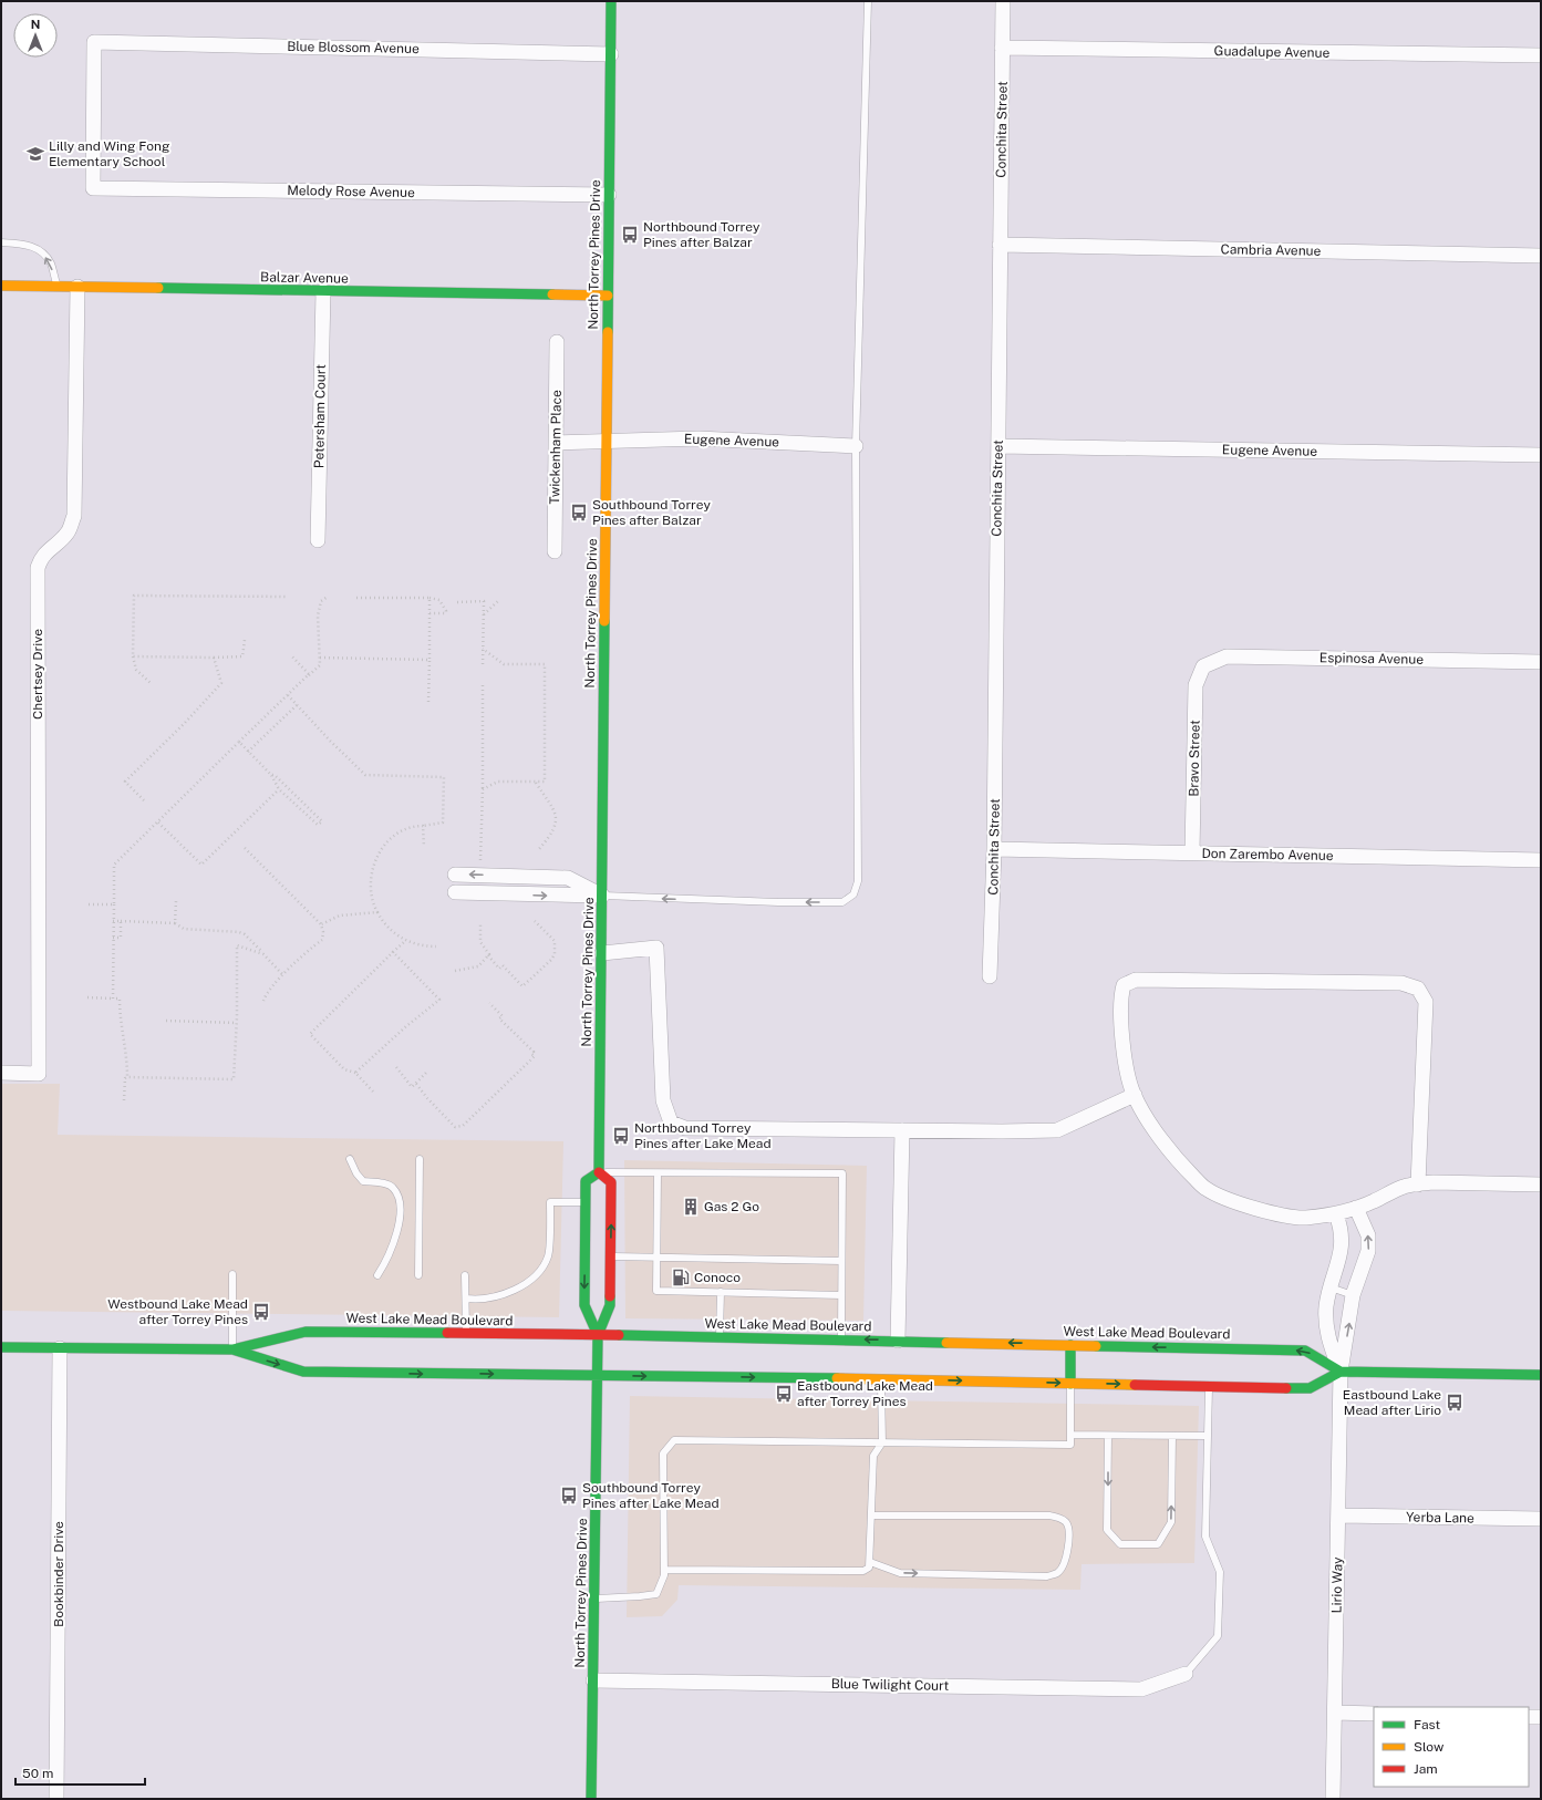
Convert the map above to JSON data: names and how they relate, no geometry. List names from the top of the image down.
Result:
{
  "streets": {
    "main road": ["North Torrey Pines Drive", "Balzar Avenue", "West Lake Mead Boulevard"],
    "street": [
      "Blue Blossom Avenue",
      "Guadalupe Avenue",
      "Conchita Street",
      "Melody Rose Avenue",
      "Cambria Avenue",
      "Petersham Court",
      "Eugene Avenue",
      "Twickenham Place",
      "Espinosa Avenue",
      "Chertsey Drive",
      "Bravo Street",
      "Don Zarembo Avenue",
      "Yerba Lane",
      "Bookbinder Drive",
      "Lirio Way",
      "Blue Twilight Court"
    ]
  },
  "crossings": [
    ["Blue Blossom Avenue", "Melody Rose Avenue"],
    ["Blue Blossom Avenue", "North Torrey Pines Drive"],
    ["Guadalupe Avenue", "Conchita Street"],
    ["Conchita Street", "Cambria Avenue"],
    ["Conchita Street", "Eugene Avenue"],
    ["Conchita Street", "Don Zarembo Avenue"],
    ["Melody Rose Avenue", "North Torrey Pines Drive"],
    ["North Torrey Pines Drive", "Balzar Avenue"],
    ["North Torrey Pines Drive", "Eugene Avenue"],
    ["North Torrey Pines Drive", "West Lake Mead Boulevard"],
    ["North Torrey Pines Drive", "Blue Twilight Court"],
    ["Balzar Avenue", "Petersham Court"],
    ["Balzar Avenue", "Chertsey Drive"],
    ["Eugene Avenue", "Twickenham Place"],
    ["Espinosa Avenue", "Bravo Street"],
    ["Bravo Street", "Don Zarembo Avenue"],
    ["West Lake Mead Boulevard", "Bookbinder Drive"],
    ["West Lake Mead Boulevard", "Lirio Way"],
    ["Yerba Lane", "Lirio Way"]
  ],
  "places": {
    "school or university": ["Lilly and Wing Fong Elementary School"],
    "bus stop": [
      "Northbound Torrey Pines after Balzar",
      "Southbound Torrey Pines after Balzar",
      "Northbound Torrey Pines after Lake Mead",
      "Westbound Lake Mead after Torrey Pines",
      "Eastbound Lake Mead after Torrey Pines",
      "Eastbound Lake Mead after Lirio",
      "Southbound Torrey Pines after Lake Mead"
    ],
    "building": ["Gas 2 Go"],
    "fuel station": ["Conoco"]
  },
  "legend": ["Fast", "Slow", "Jam"],
  "scale_bar": "50 m",
  "north": "top"
}
